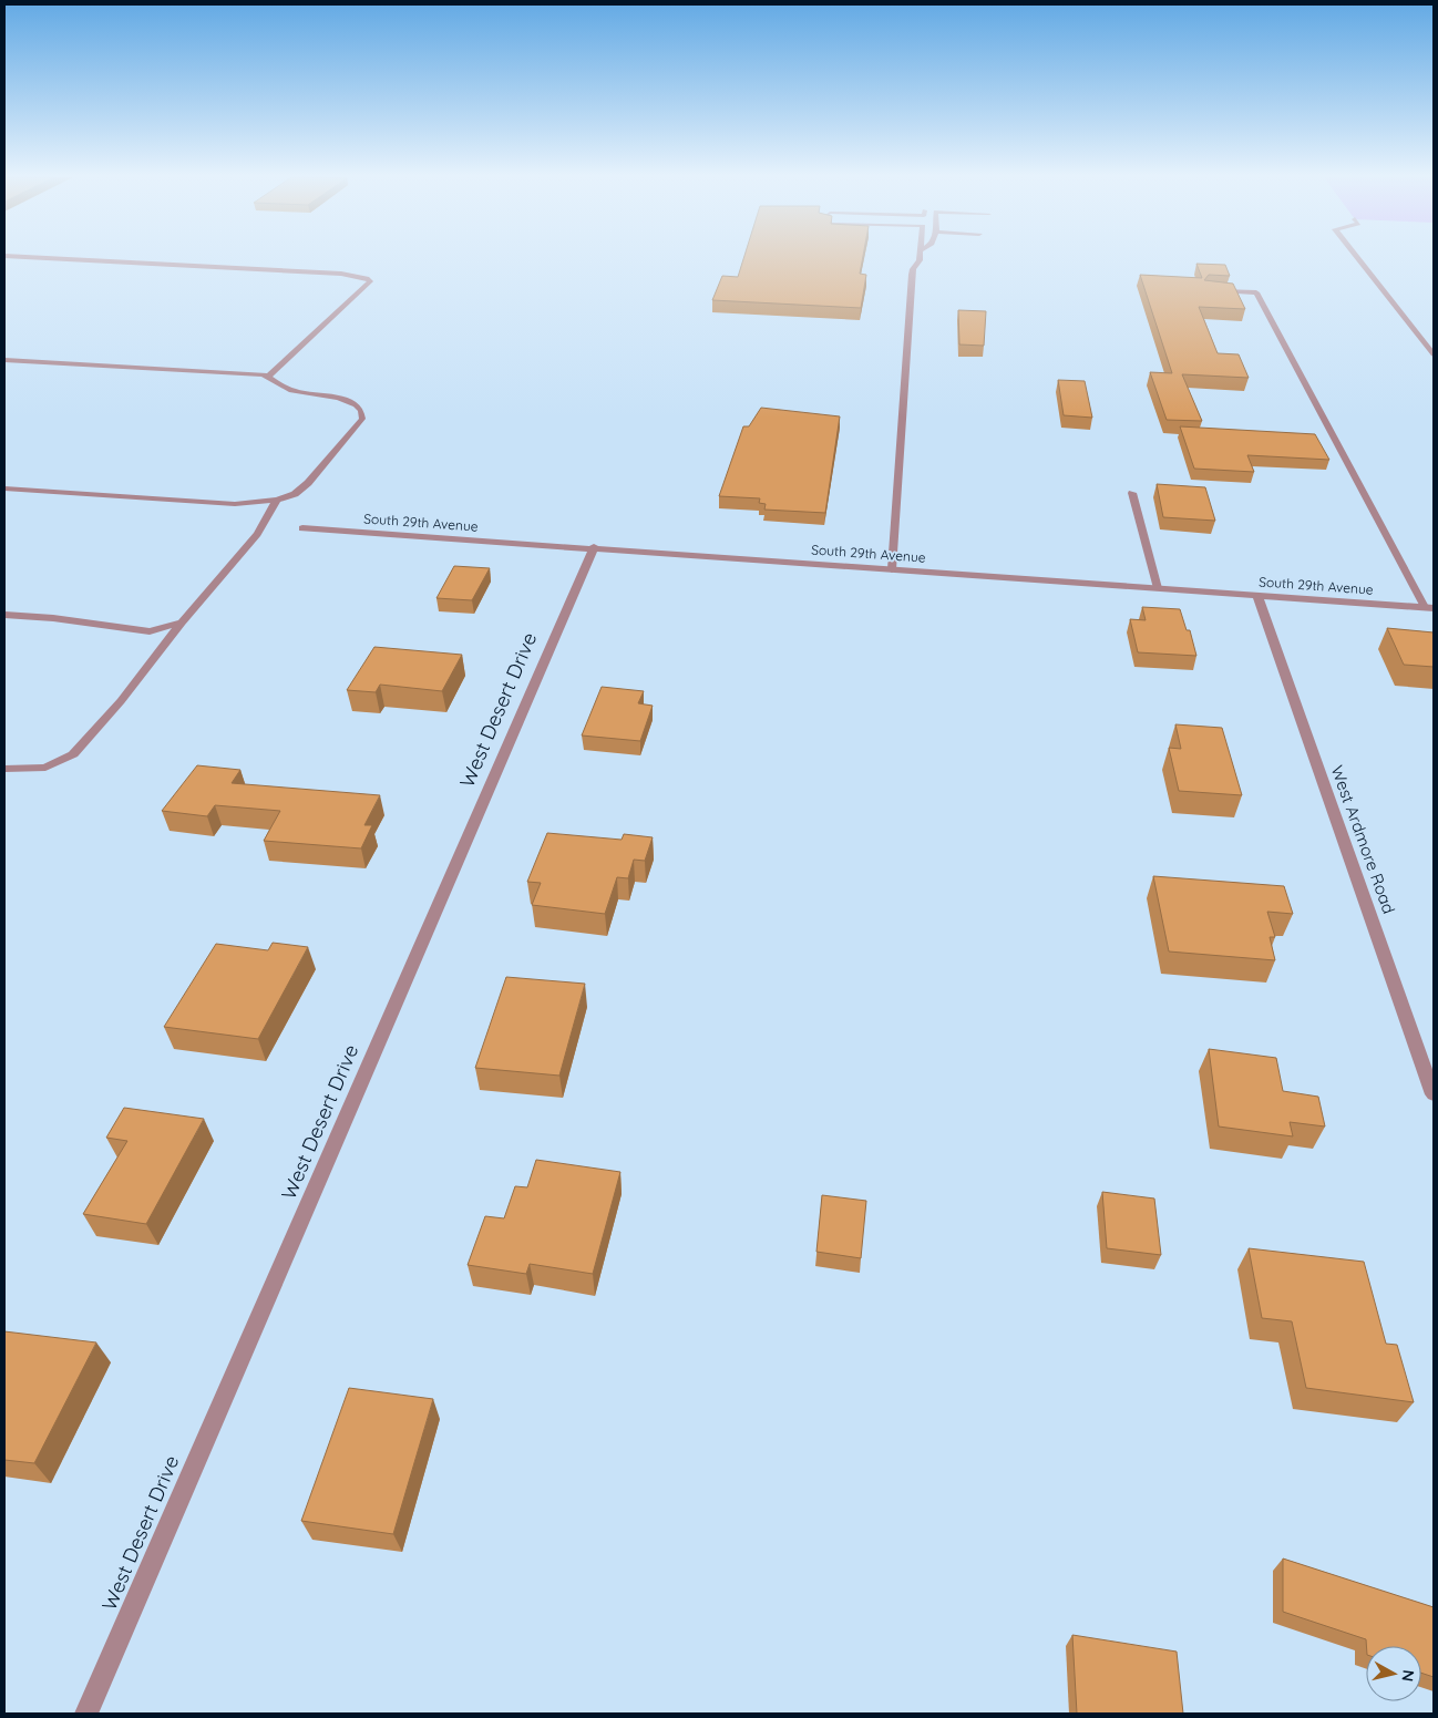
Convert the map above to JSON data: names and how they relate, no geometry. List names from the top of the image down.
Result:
{
  "streets": {
    "street": ["South 29th Avenue", "West Desert Drive", "West Ardmore Road"]
  },
  "crossings": [
    ["South 29th Avenue", "West Desert Drive"],
    ["South 29th Avenue", "West Ardmore Road"]
  ],
  "north": "right"
}
